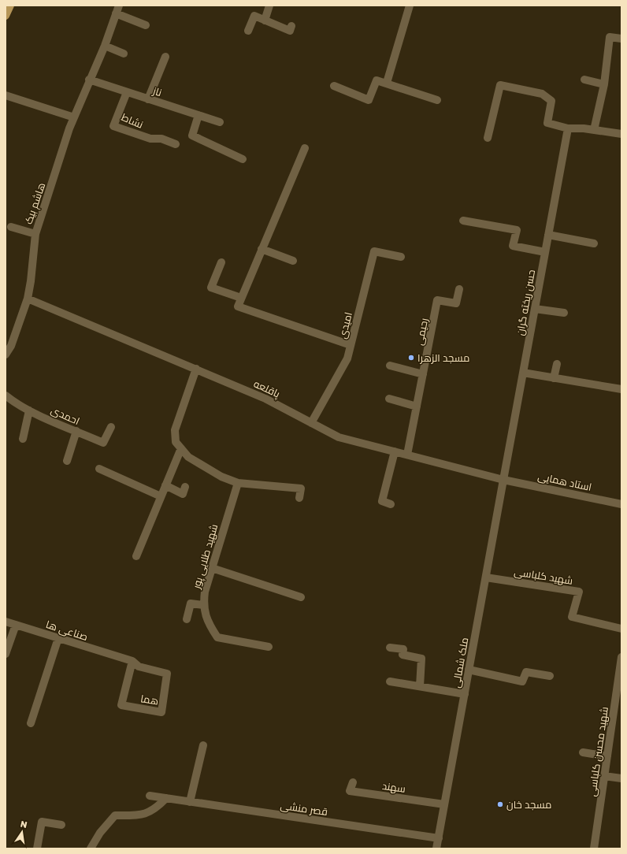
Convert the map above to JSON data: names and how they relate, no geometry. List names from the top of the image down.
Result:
{
  "streets": {
    "street": [
      "ناز",
      "نشاط",
      "هاشم بیک",
      "حسن ریخته گران",
      "امیدی",
      "رحیمی",
      "پاقلعه",
      "احمدی",
      "استاد همایی",
      "شهید طلایی پور",
      "شهید کلباسی",
      "صناعی ها",
      "ملک شمالی",
      "هما",
      "شهید محسن کلباسی",
      "سهند",
      "قصر منشی"
    ]
  },
  "crossings": [
    ["ناز", "نشاط"],
    ["ناز", "هاشم بیک"],
    ["هاشم بیک", "پاقلعه"],
    ["حسن ریخته گران", "پاقلعه"],
    ["حسن ریخته گران", "استاد همایی"],
    ["حسن ریخته گران", "ملک شمالی"],
    ["امیدی", "پاقلعه"],
    ["رحیمی", "پاقلعه"],
    ["پاقلعه", "استاد همایی"],
    ["پاقلعه", "ملک شمالی"],
    ["استاد همایی", "ملک شمالی"],
    ["شهید کلباسی", "ملک شمالی"],
    ["صناعی ها", "هما"],
    ["ملک شمالی", "سهند"],
    ["ملک شمالی", "قصر منشی"]
  ],
  "places": ["مسجد الزهرا", "مسجد خان"],
  "north": "top"
}
